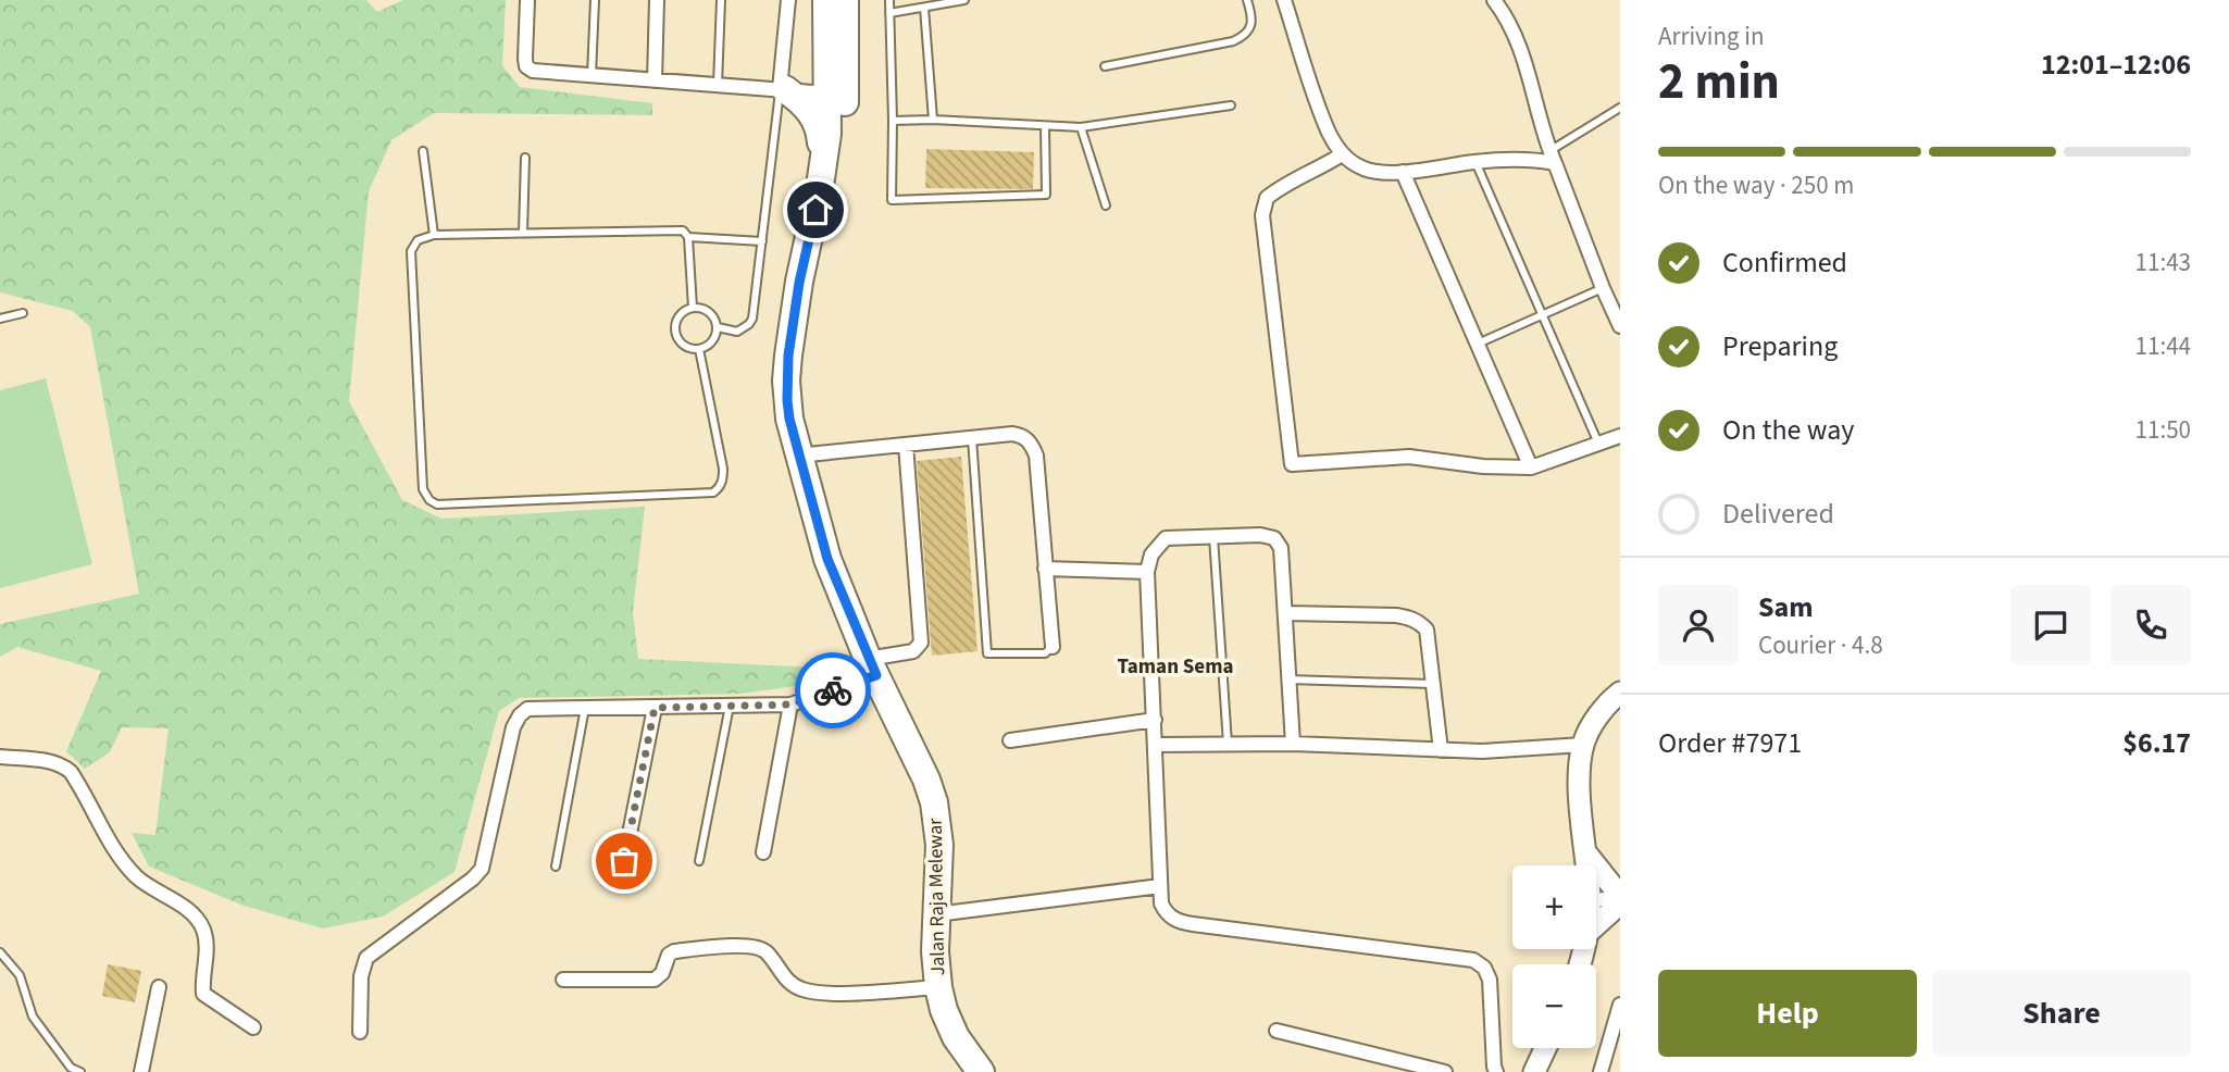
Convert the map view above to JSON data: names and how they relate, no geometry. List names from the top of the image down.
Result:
{
  "streets": {
    "highway": ["Jalan Raja Melewar"]
  },
  "districts": ["Taman Sema"],
  "page": {
    "heading": ["2 min", "Arriving in", "12:01–12:06"],
    "panel": [
      "Sam",
      "Courier · 4.8",
      "Order #7971",
      "$6.17"
    ],
    "bar": "On the way · 250 m",
    "list": [
      ["Confirmed", "11:43"],
      ["Preparing", "11:44"],
      ["On the way", "11:50"],
      "Delivered"
    ],
    "map_buttons": ["+", "−"],
    "buttons": ["Help", "Share"]
  }
}
